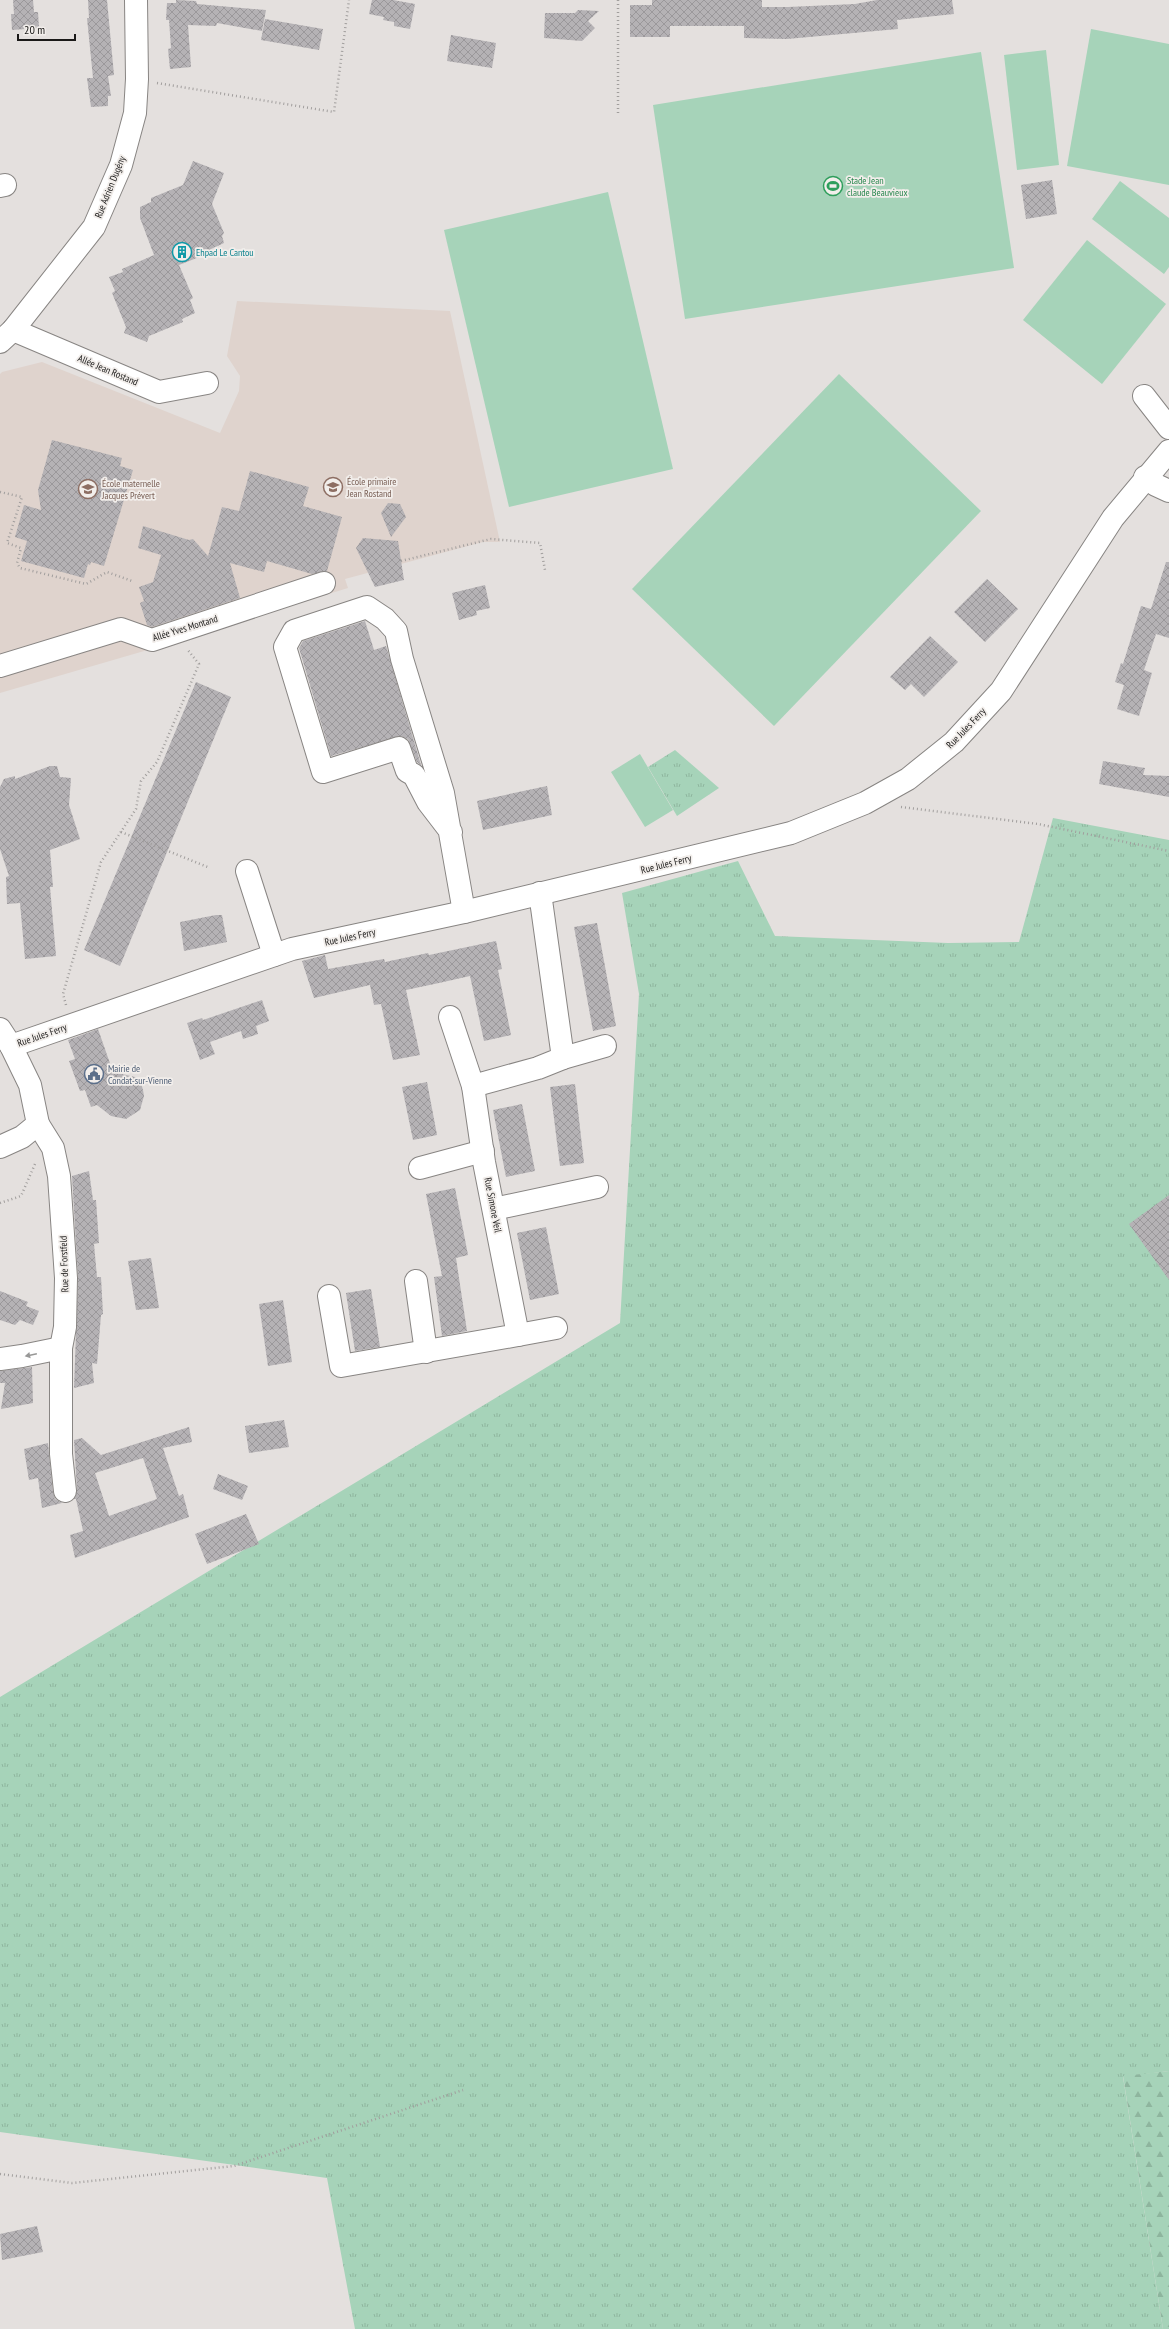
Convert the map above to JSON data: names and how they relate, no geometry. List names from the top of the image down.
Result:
{
  "streets": {
    "street": [
      "Rue Adrien Dugény",
      "Allée Jean Rostand",
      "Allée Yves Montand",
      "Rue Jules Ferry",
      "Rue Simone Veil",
      "Rue de Forstfeld"
    ]
  },
  "crossings": [
    ["Rue Adrien Dugény", "Allée Jean Rostand"]
  ],
  "places": {
    "sports": ["Stade Jean claude Beauvieux"],
    "building": ["Ehpad Le Cantou"],
    "school or university": ["École primaire Jean Rostand", "École maternelle Jacques Prévert"],
    "public building": ["Mairie de Condat-sur-Vienne"]
  },
  "scale_bar": "20 m"
}
